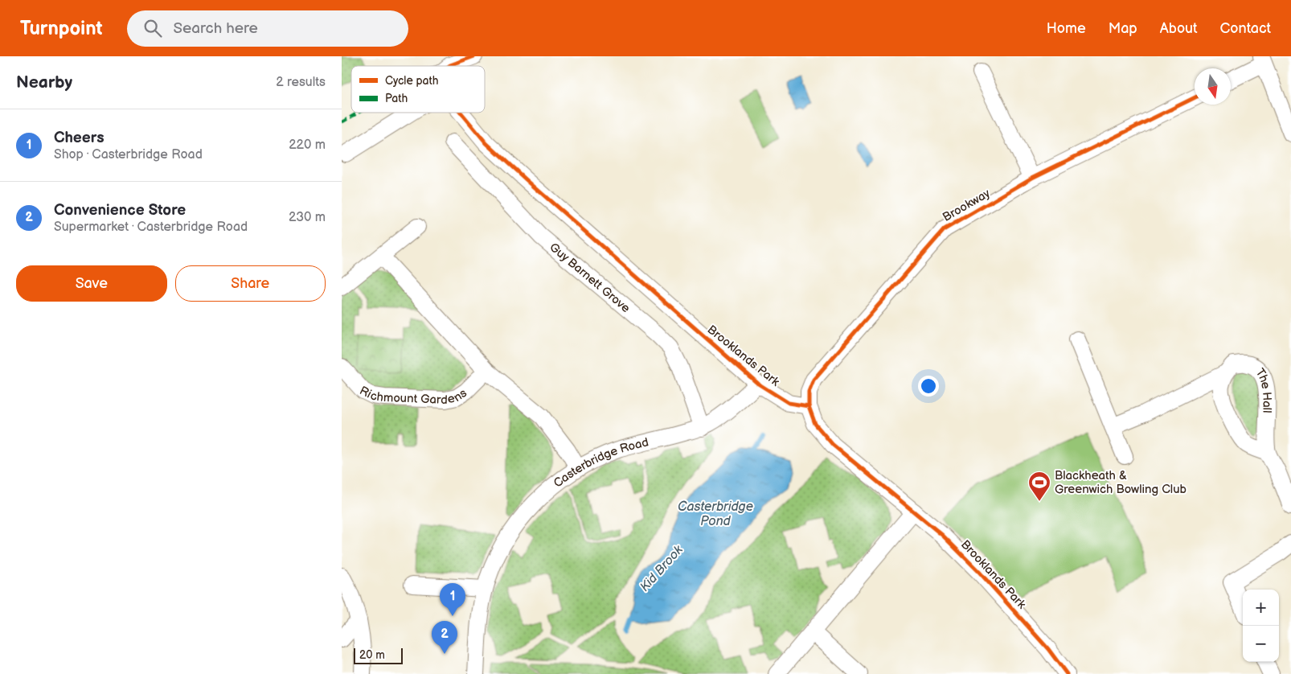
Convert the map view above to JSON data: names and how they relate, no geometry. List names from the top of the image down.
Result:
{
  "streets": {
    "street": [
      "Brookway",
      "Guy Barnett Grove",
      "Brooklands Park",
      "Richmount Gardens",
      "The Hall",
      "Casterbridge Road"
    ]
  },
  "crossings": [
    ["Brookway", "Brooklands Park"],
    ["Guy Barnett Grove", "Casterbridge Road"],
    ["Brooklands Park", "Casterbridge Road"]
  ],
  "water": ["Casterbridge Pond", "Kid Brook"],
  "places": {
    "sports": ["Blackheath & Greenwich Bowling Club"]
  },
  "legend": ["Cycle path", "Path"],
  "scale_bar": "20 m",
  "north": "bottom",
  "page": {
    "header": "Turnpoint",
    "search": "Search here",
    "nav": [
      "Home",
      "Map",
      "About",
      "Contact"
    ],
    "heading": ["Nearby", "2 results"],
    "list": [
      {
        "mark": "1",
        "name": "Cheers",
        "note": "Shop · Casterbridge Road",
        "value": "220 m"
      },
      {
        "mark": "2",
        "name": "Convenience Store",
        "note": "Supermarket · Casterbridge Road",
        "value": "230 m"
      }
    ],
    "buttons": ["Save", "Share"],
    "pins": ["1", "2"],
    "map_buttons": ["+", "−"],
    "scale": "20 m"
  }
}
